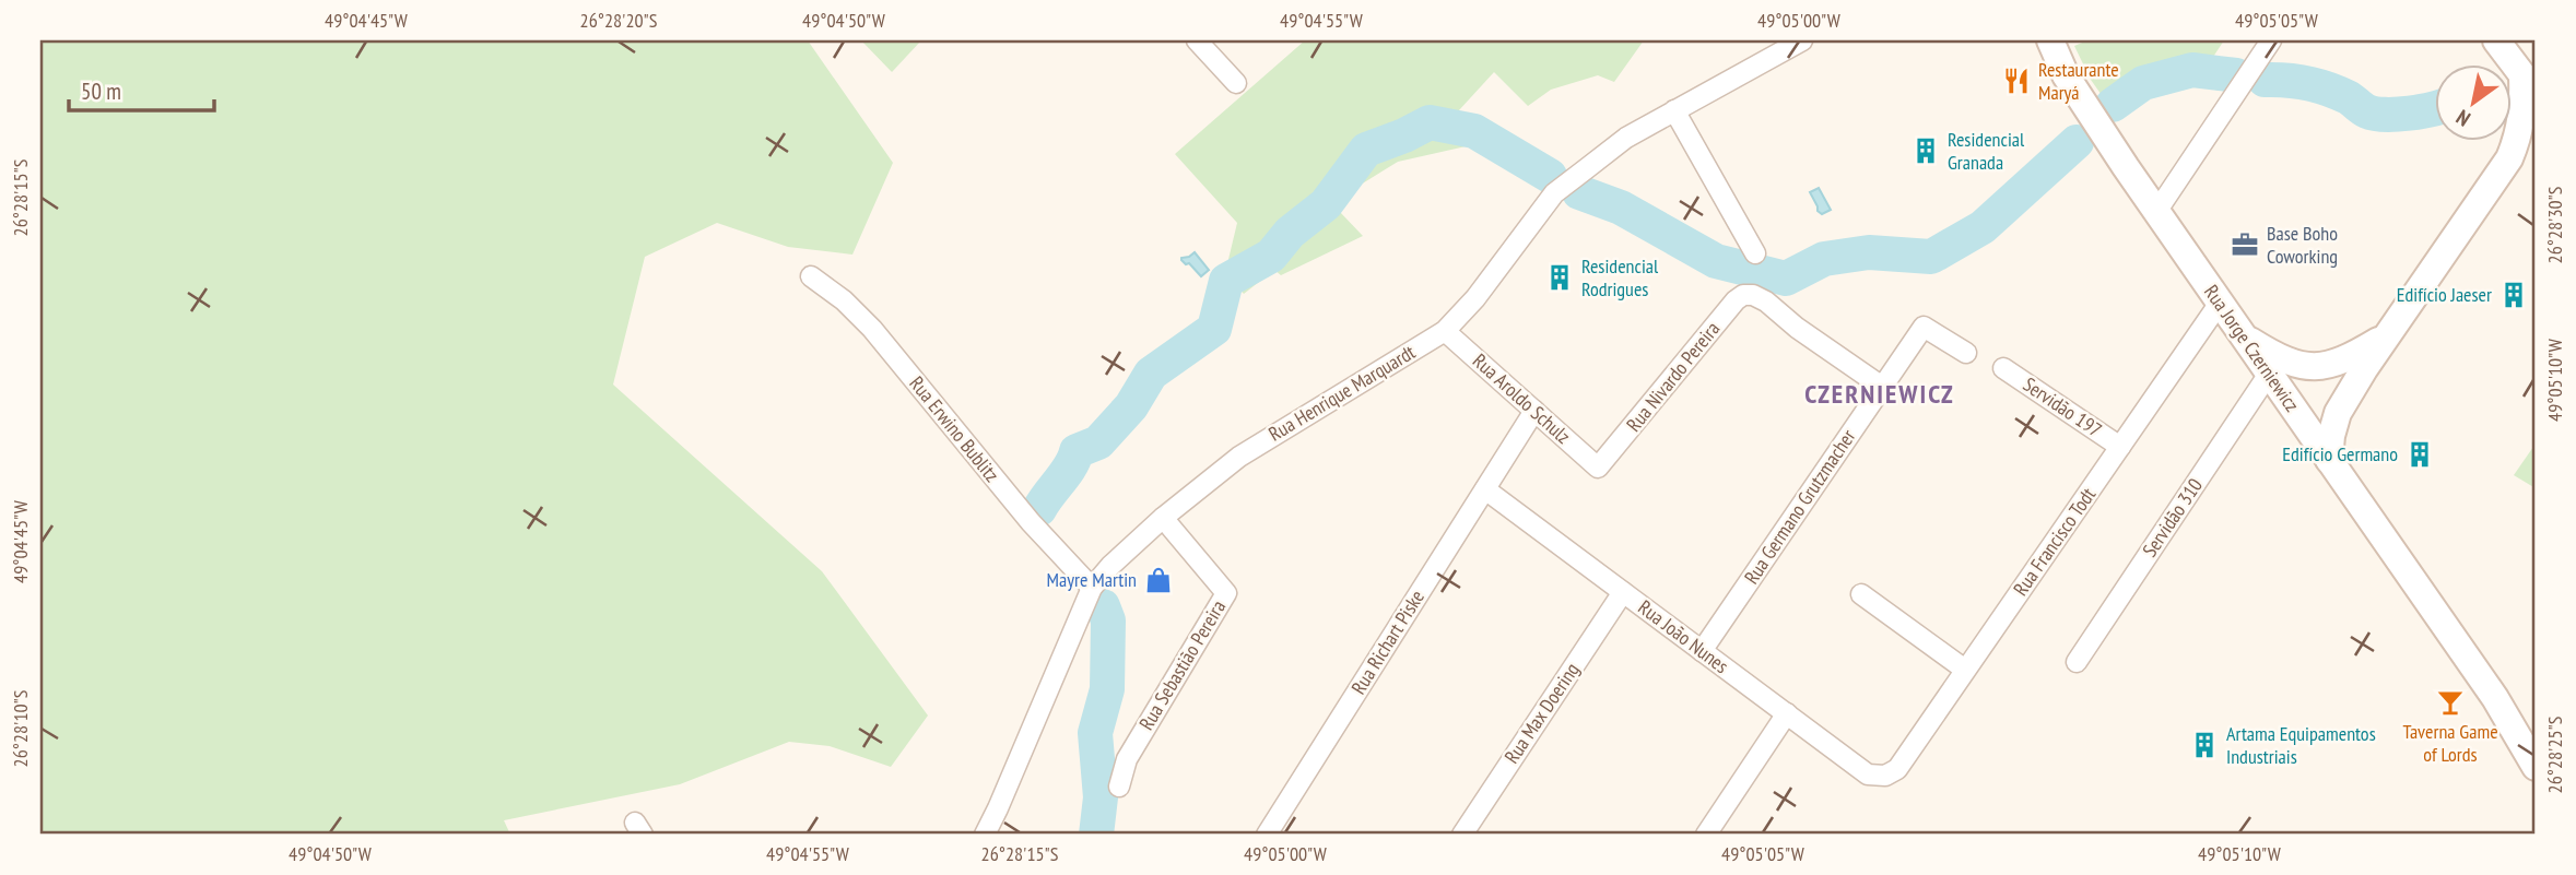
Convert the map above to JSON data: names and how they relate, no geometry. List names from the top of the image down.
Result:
{
  "streets": {
    "main road": ["Rua Jorge Czerniewicz"],
    "street": [
      "Rua Nivardo Pereira",
      "Rua Henrique Marquardt",
      "Rua Aroldo Schulz",
      "Servidão 197",
      "Rua Erwino Bublitz",
      "Rua Germano Grutzmacher",
      "Servidão 310",
      "Rua Francisco Todt",
      "Rua João Nunes",
      "Rua Richart Piske",
      "Rua Sebastião Pereira",
      "Rua Max Doering"
    ]
  },
  "crossings": [
    ["Rua Jorge Czerniewicz", "Servidão 310"],
    ["Rua Jorge Czerniewicz", "Rua Francisco Todt"],
    ["Rua Nivardo Pereira", "Rua Aroldo Schulz"],
    ["Rua Nivardo Pereira", "Rua Germano Grutzmacher"],
    ["Rua Henrique Marquardt", "Rua Aroldo Schulz"],
    ["Rua Henrique Marquardt", "Rua Erwino Bublitz"],
    ["Rua Henrique Marquardt", "Rua Sebastião Pereira"],
    ["Rua Aroldo Schulz", "Rua Richart Piske"],
    ["Servidão 197", "Rua Francisco Todt"],
    ["Rua Germano Grutzmacher", "Rua João Nunes"],
    ["Rua Francisco Todt", "Rua João Nunes"],
    ["Rua João Nunes", "Rua Richart Piske"],
    ["Rua João Nunes", "Rua Max Doering"]
  ],
  "districts": ["CZERNIEWICZ"],
  "places": {
    "restaurant": ["Restaurante Maryá"],
    "building": [
      "Residencial Granada",
      "Residencial Rodrigues",
      "Edifício Jaeser",
      "Edifício Germano",
      "Artama Equipamentos Industriais"
    ],
    "office": ["Base Boho Coworking"],
    "shop": ["Mayre Martin"],
    "bar": ["Taverna Game of Lords"]
  },
  "scale_bar": "50 m",
  "north": "bottom left",
  "coordinates": [
    "49°04'45\"W",
    "26°28'20\"S",
    "49°04'50\"W",
    "49°04'55\"W",
    "49°05'00\"W",
    "49°05'05\"W",
    "26°28'15\"S",
    "26°28'30\"S",
    "49°05'10\"W",
    "26°28'10\"S",
    "26°28'25\"S"
  ]
}
